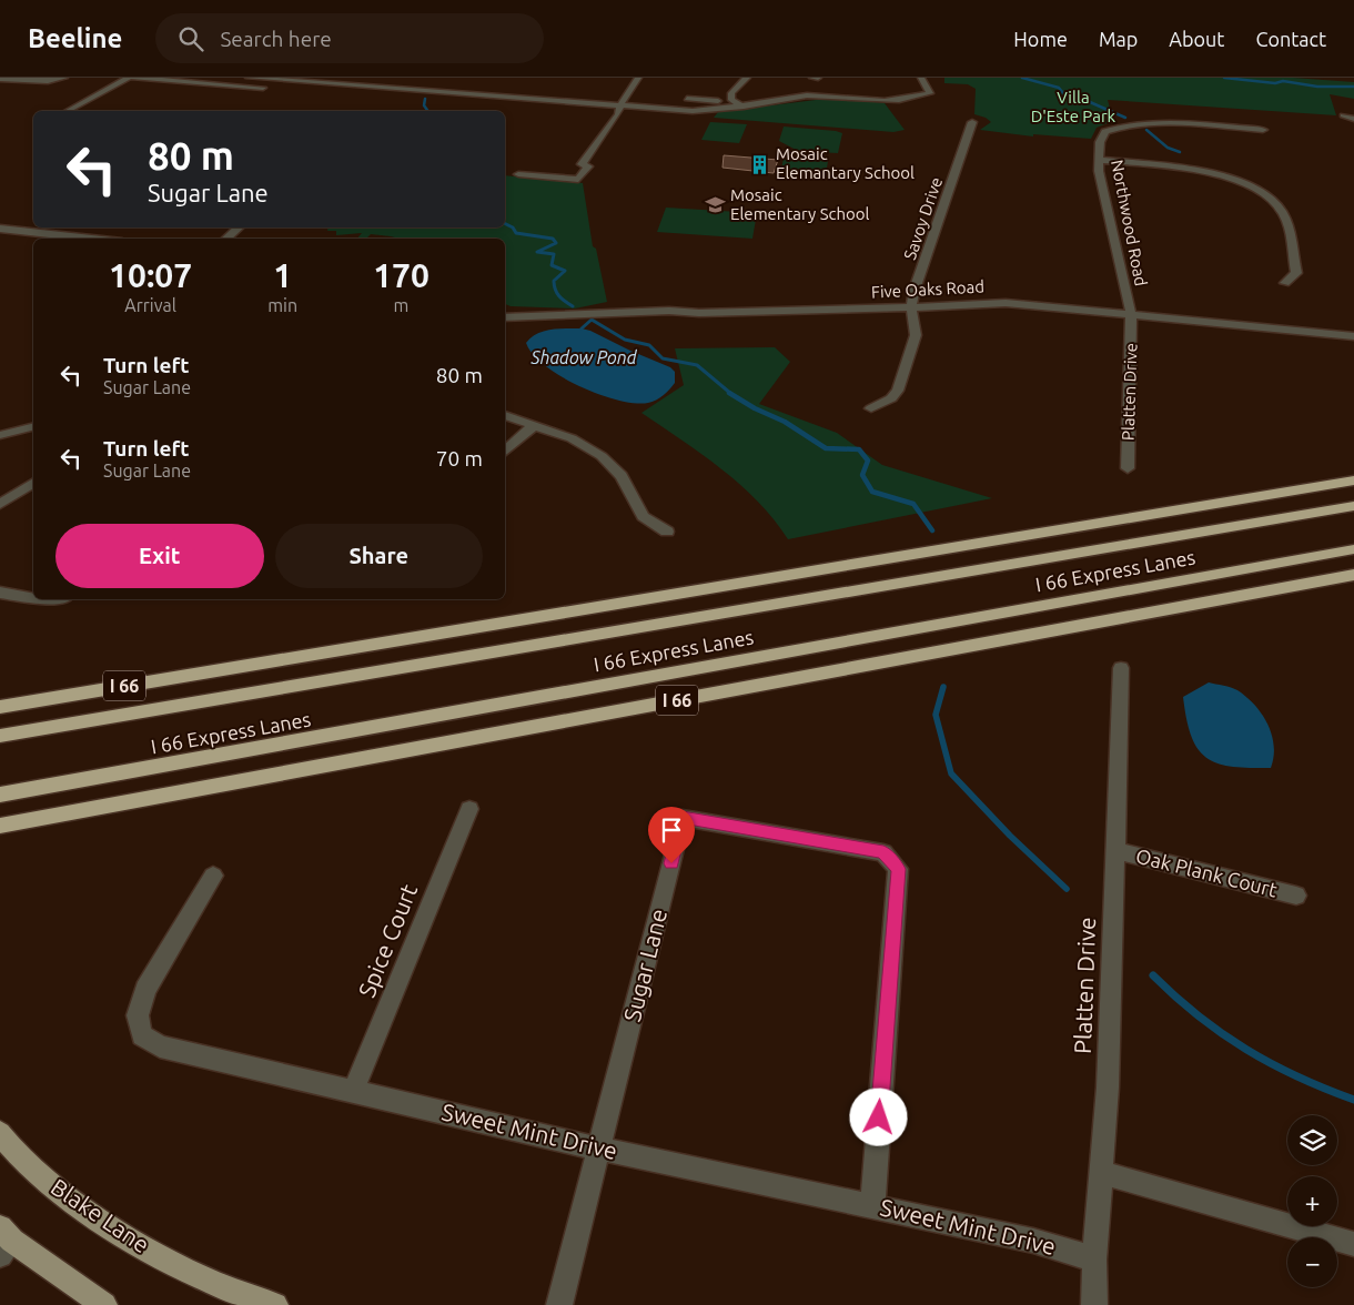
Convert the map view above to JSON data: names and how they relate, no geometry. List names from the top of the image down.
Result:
{
  "streets": {
    "highway": ["I 66 Express Lanes", "I 66"],
    "main road": ["Blake Lane"],
    "street": [
      "Savoy Drive",
      "Northwood Road",
      "Five Oaks Road",
      "Platten Drive",
      "Oak Plank Court",
      "Spice Court",
      "Sugar Lane",
      "Sweet Mint Drive"
    ]
  },
  "crossings": [
    ["Savoy Drive", "Five Oaks Road"],
    ["Northwood Road", "Five Oaks Road"],
    ["Northwood Road", "Platten Drive"],
    ["Five Oaks Road", "Platten Drive"],
    ["Platten Drive", "Oak Plank Court"],
    ["Platten Drive", "Sweet Mint Drive"],
    ["Spice Court", "Sweet Mint Drive"],
    ["Sugar Lane", "Sweet Mint Drive"]
  ],
  "water": ["Shadow Pond"],
  "parks": ["Villa D'Este Park"],
  "places": {
    "building": ["Mosaic Elemantary School"],
    "school or university": ["Mosaic Elementary School"]
  },
  "page": {
    "header": "Beeline",
    "search": "Search here",
    "nav": [
      "Home",
      "Map",
      "About",
      "Contact"
    ],
    "turn": ["80 m", "Sugar Lane"],
    "eta": [
      "10:07",
      "Arrival",
      "1",
      "min",
      "170",
      "m"
    ],
    "list": [
      {
        "name": "Turn left",
        "note": "Sugar Lane",
        "value": "80 m"
      },
      {
        "name": "Turn left",
        "note": "Sugar Lane",
        "value": "70 m"
      }
    ],
    "buttons": ["Exit", "Share"],
    "map_buttons": ["+", "−"]
  }
}
